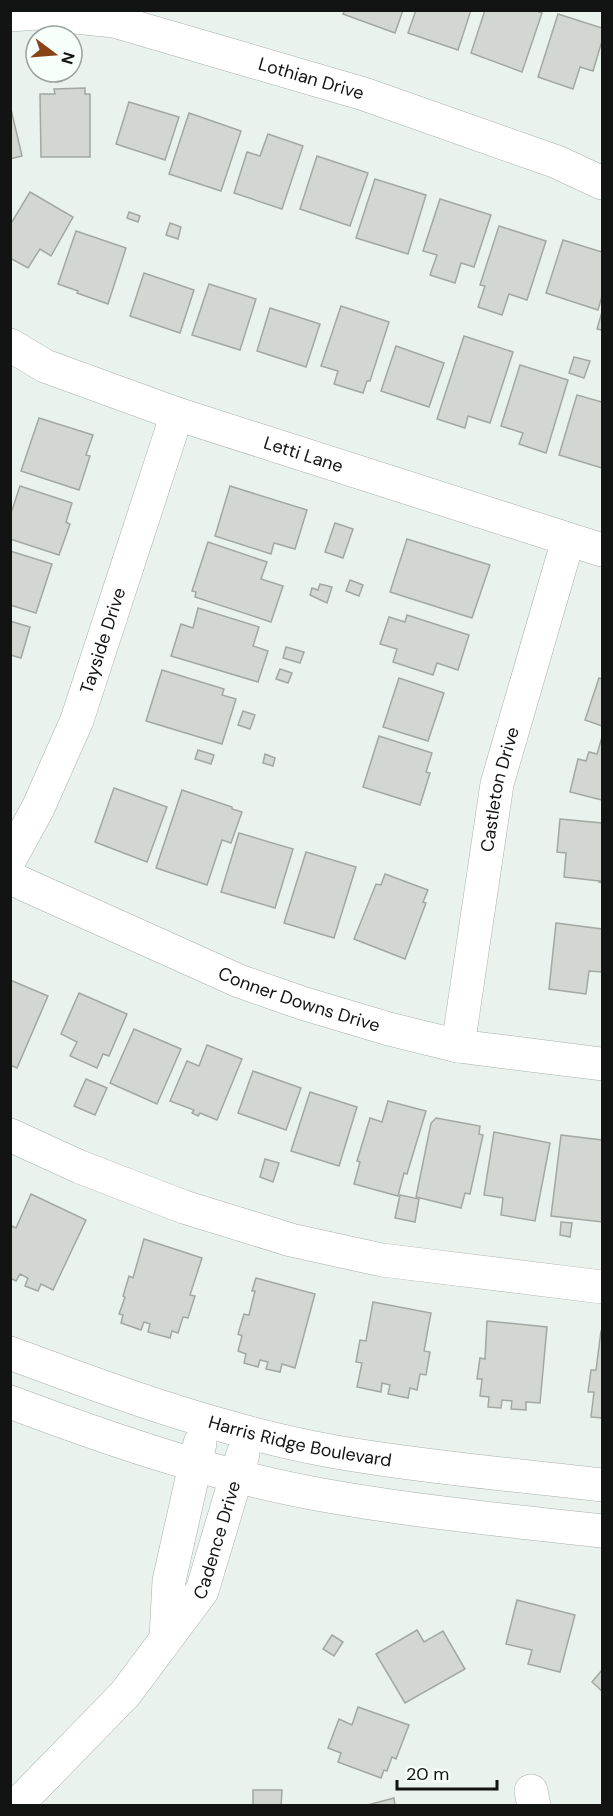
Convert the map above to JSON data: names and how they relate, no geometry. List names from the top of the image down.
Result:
{
  "streets": {
    "street": [
      "Lothian Drive",
      "Letti Lane",
      "Tayside Drive",
      "Castleton Drive",
      "Conner Downs Drive",
      "Harris Ridge Boulevard",
      "Cadence Drive"
    ]
  },
  "crossings": [
    ["Letti Lane", "Tayside Drive"],
    ["Letti Lane", "Castleton Drive"],
    ["Castleton Drive", "Conner Downs Drive"],
    ["Harris Ridge Boulevard", "Cadence Drive"]
  ],
  "scale_bar": "20 m",
  "north": "right"
}
